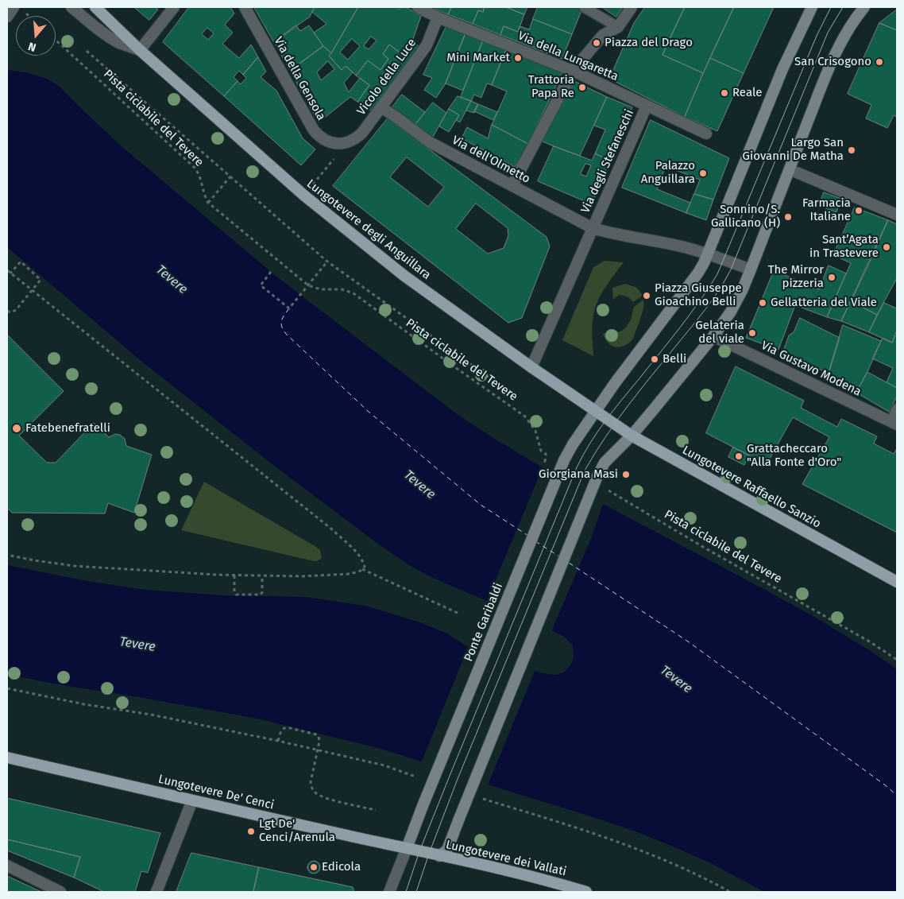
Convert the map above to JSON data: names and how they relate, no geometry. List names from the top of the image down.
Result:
{
  "streets": {
    "main road": [
      "Lungotevere degli Anguillara",
      "Lungotevere Raffaello Sanzio",
      "Ponte Garibaldi",
      "Lungotevere De' Cenci",
      "Lungotevere dei Vallati"
    ],
    "street": [
      "Via della Lungaretta",
      "Vicolo della Luce",
      "Via della Gensola",
      "Via dell'Olmetto",
      "Via degli Stefaneschi",
      "Via Gustavo Modena"
    ],
    "path": ["Pista ciclabile del Tevere"]
  },
  "crossings": [
    ["Via della Lungaretta", "Vicolo della Luce"],
    ["Via della Lungaretta", "Via degli Stefaneschi"],
    ["Vicolo della Luce", "Via della Gensola"],
    ["Vicolo della Luce", "Via dell'Olmetto"],
    ["Via dell'Olmetto", "Via degli Stefaneschi"],
    ["Lungotevere degli Anguillara", "Lungotevere Raffaello Sanzio"],
    ["Lungotevere degli Anguillara", "Ponte Garibaldi"],
    ["Lungotevere Raffaello Sanzio", "Ponte Garibaldi"],
    ["Ponte Garibaldi", "Lungotevere De' Cenci"],
    ["Lungotevere De' Cenci", "Lungotevere dei Vallati"]
  ],
  "water": ["Tevere"],
  "places": [
    "Piazza del Drago",
    "Mini Market",
    "San Crisogono",
    "Trattoria Papa Re",
    "Reale",
    "Largo San Giovanni De Matha",
    "Palazzo Anguillara",
    "Farmacia Italiane",
    "Sonnino/S. Gallicano (H)",
    "Sant’Agata in Trastevere",
    "The Mirror pizzeria",
    "Piazza Giuseppe Gioachino Belli",
    "Gellatteria del Viale",
    "Gelateria del viale",
    "Belli",
    "Fatebenefratelli",
    "Grattacheccaro \"Alla Fonte d'Oro\"",
    "Giorgiana Masi",
    "Lgt De' Cenci/Arenula",
    "Edicola"
  ],
  "north": "bottom"
}
